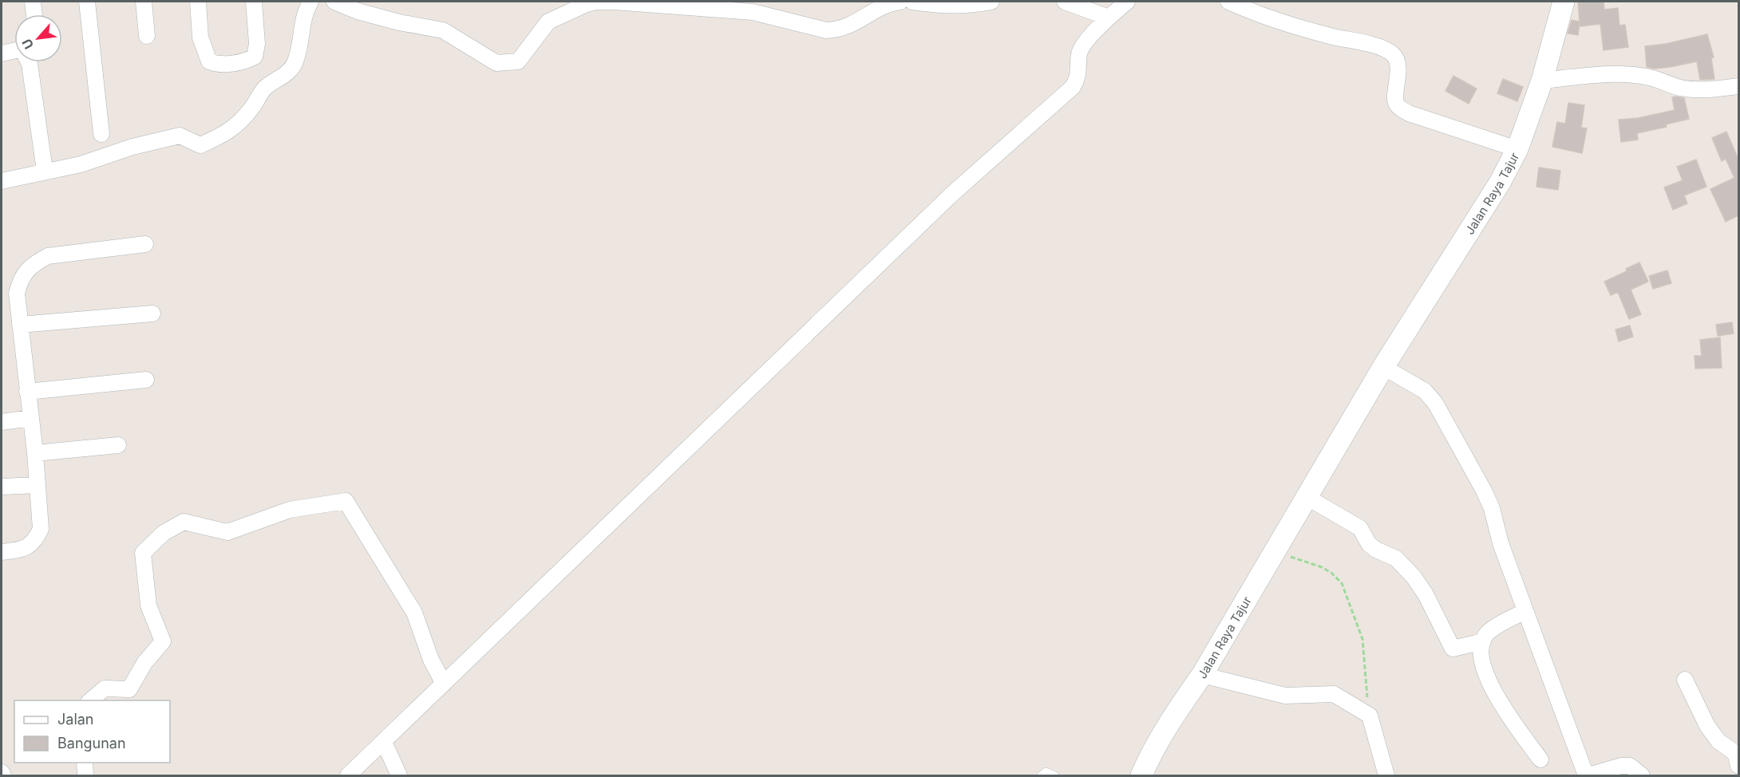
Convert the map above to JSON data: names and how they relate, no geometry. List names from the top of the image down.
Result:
{
  "streets": {
    "main road": ["Jalan Raya Tajur"]
  },
  "legend": ["Jalan", "Bangunan"],
  "north": "bottom left"
}
